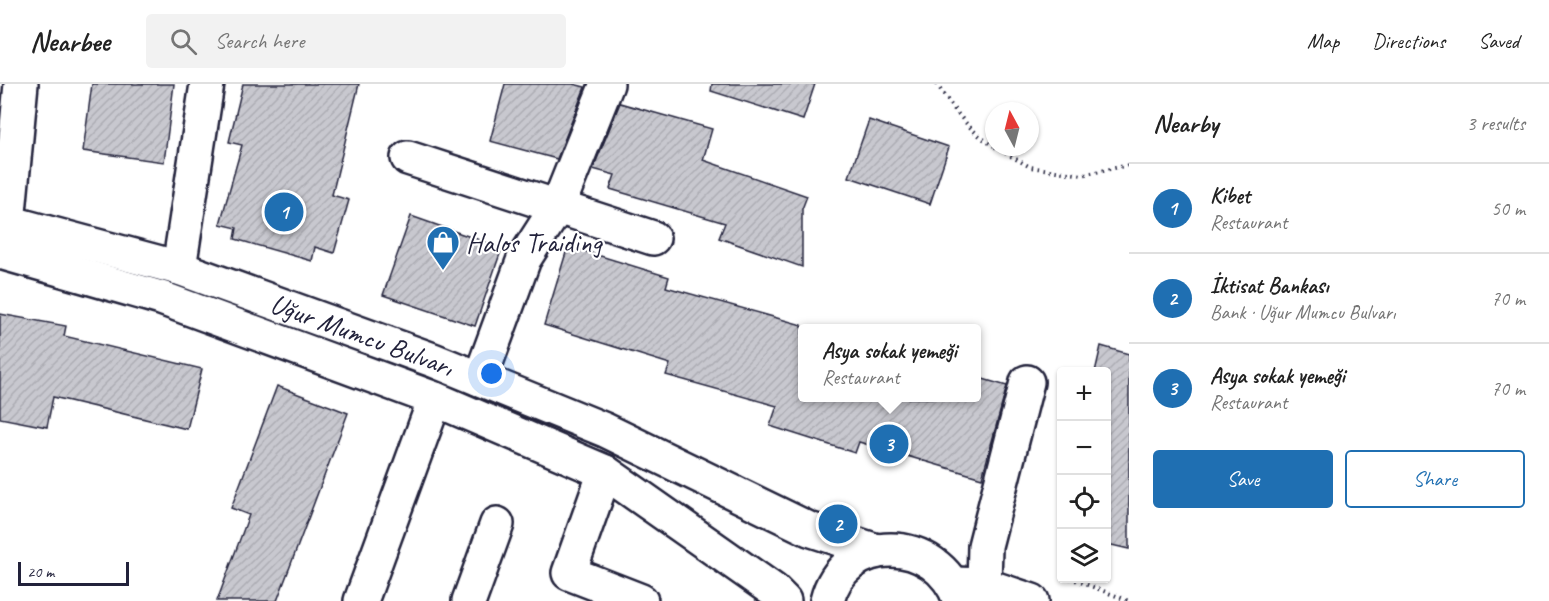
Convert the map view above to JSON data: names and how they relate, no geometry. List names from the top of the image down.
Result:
{
  "streets": {
    "main road": ["Uğur Mumcu Bulvarı"]
  },
  "places": {
    "shop": ["Halos Traiding"]
  },
  "scale_bar": "20 m",
  "north": "top",
  "page": {
    "header": "Nearbee",
    "search": "Search here",
    "nav": ["Map", "Directions", "Saved"],
    "heading": ["Nearby", "3 results"],
    "list": [
      {
        "mark": "1",
        "name": "Kibet",
        "note": "Restaurant",
        "value": "50 m"
      },
      {
        "mark": "2",
        "name": "İktisat Bankası",
        "note": "Bank · Uğur Mumcu Bulvarı",
        "value": "70 m"
      },
      {
        "mark": "3",
        "name": "Asya sokak yemeği",
        "note": "Restaurant",
        "value": "70 m"
      }
    ],
    "pins": ["1", "3", "2"],
    "popup": ["Asya sokak yemeği", "Restaurant"],
    "map_buttons": ["+", "−"],
    "buttons": ["Save", "Share"],
    "scale": "20 m"
  }
}
